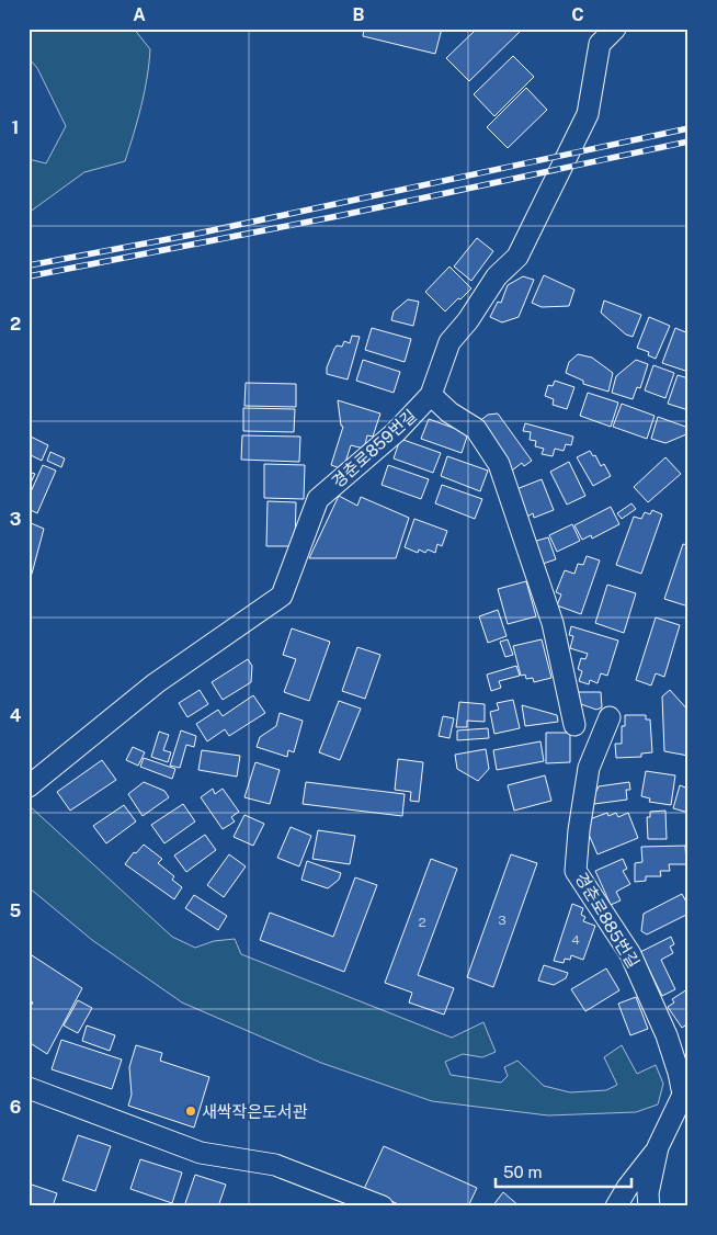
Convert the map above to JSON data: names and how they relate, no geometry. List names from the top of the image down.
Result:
{
  "streets": {
    "street": ["경춘로859번길", "경춘로885번길"]
  },
  "places": ["새싹작은도서관"],
  "house_numbers": ["3", "2", "4"],
  "scale_bar": "50 m",
  "grid": {
    "columns": ["A", "B", "C"],
    "rows": [
      "1",
      "2",
      "3",
      "4",
      "5",
      "6"
    ]
  }
}
